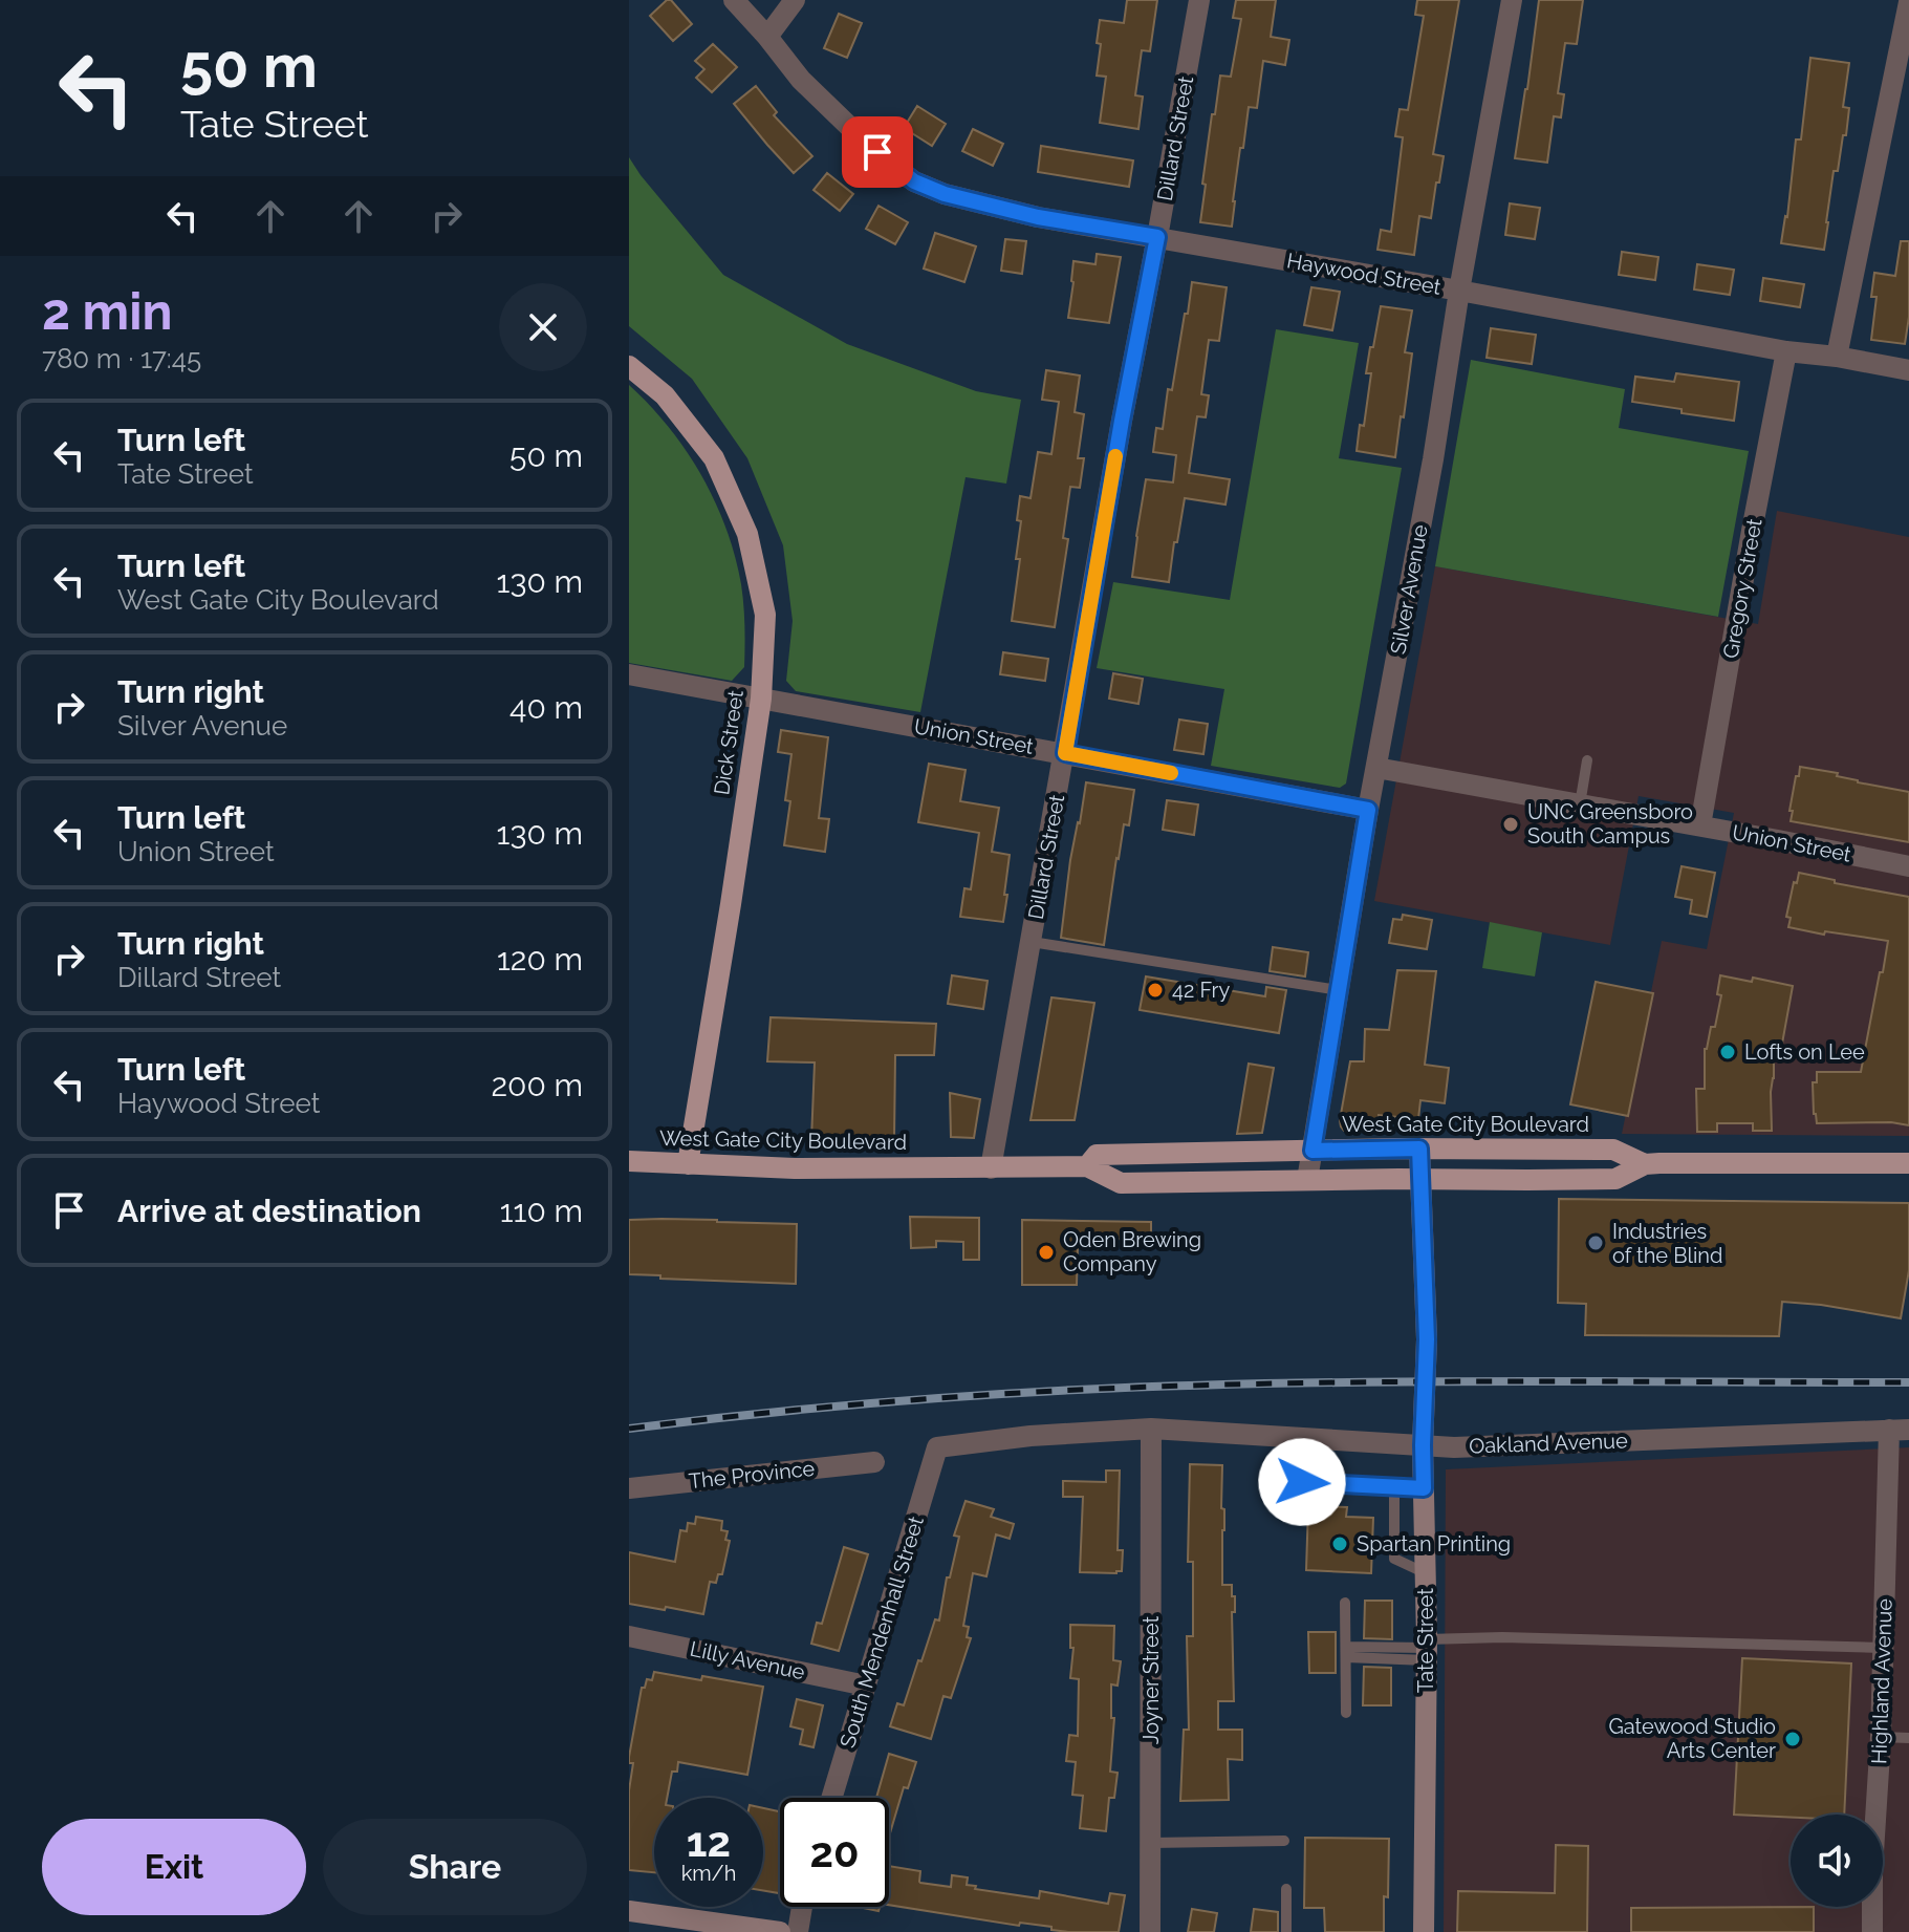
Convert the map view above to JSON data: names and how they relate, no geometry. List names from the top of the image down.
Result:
{
  "streets": {
    "main road": ["Dick Street", "West Gate City Boulevard"],
    "street": [
      "Dillard Street",
      "Haywood Street",
      "Gregory Street",
      "Silver Avenue",
      "Union Street",
      "Oakland Avenue",
      "The Province",
      "South Mendenhall Street",
      "Tate Street",
      "Lilly Avenue",
      "Joyner Street",
      "Highland Avenue"
    ]
  },
  "crossings": [
    ["Dillard Street", "Haywood Street"],
    ["Dillard Street", "Union Street"],
    ["Dillard Street", "West Gate City Boulevard"],
    ["Haywood Street", "Gregory Street"],
    ["Haywood Street", "Silver Avenue"],
    ["Gregory Street", "Union Street"],
    ["Silver Avenue", "Union Street"],
    ["Silver Avenue", "West Gate City Boulevard"],
    ["Union Street", "Dick Street"],
    ["Dick Street", "West Gate City Boulevard"],
    ["West Gate City Boulevard", "Tate Street"],
    ["Oakland Avenue", "South Mendenhall Street"],
    ["Oakland Avenue", "Tate Street"],
    ["Oakland Avenue", "Joyner Street"],
    ["Oakland Avenue", "Highland Avenue"],
    ["South Mendenhall Street", "Lilly Avenue"]
  ],
  "places": [
    "UNC Greensboro South Campus",
    "42 Fry",
    "Lofts on Lee",
    "Industries of the Blind",
    "Oden Brewing Company",
    "Spartan Printing",
    "Gatewood Studio Arts Center"
  ],
  "page": {
    "turn": ["50 m", "Tate Street"],
    "heading": ["2 min", "780 m · 17:45"],
    "list": [
      {
        "name": "Turn left",
        "note": "Tate Street",
        "value": "50 m"
      },
      {
        "name": "Turn left",
        "note": "West Gate City Boulevard",
        "value": "130 m"
      },
      {
        "name": "Turn right",
        "note": "Silver Avenue",
        "value": "40 m"
      },
      {
        "name": "Turn left",
        "note": "Union Street",
        "value": "130 m"
      },
      {
        "name": "Turn right",
        "note": "Dillard Street",
        "value": "120 m"
      },
      {
        "name": "Turn left",
        "note": "Haywood Street",
        "value": "200 m"
      },
      {
        "name": "Arrive at destination",
        "value": "110 m"
      }
    ],
    "speed": "12 km/h",
    "limit": "20",
    "buttons": ["Exit", "Share"]
  }
}
